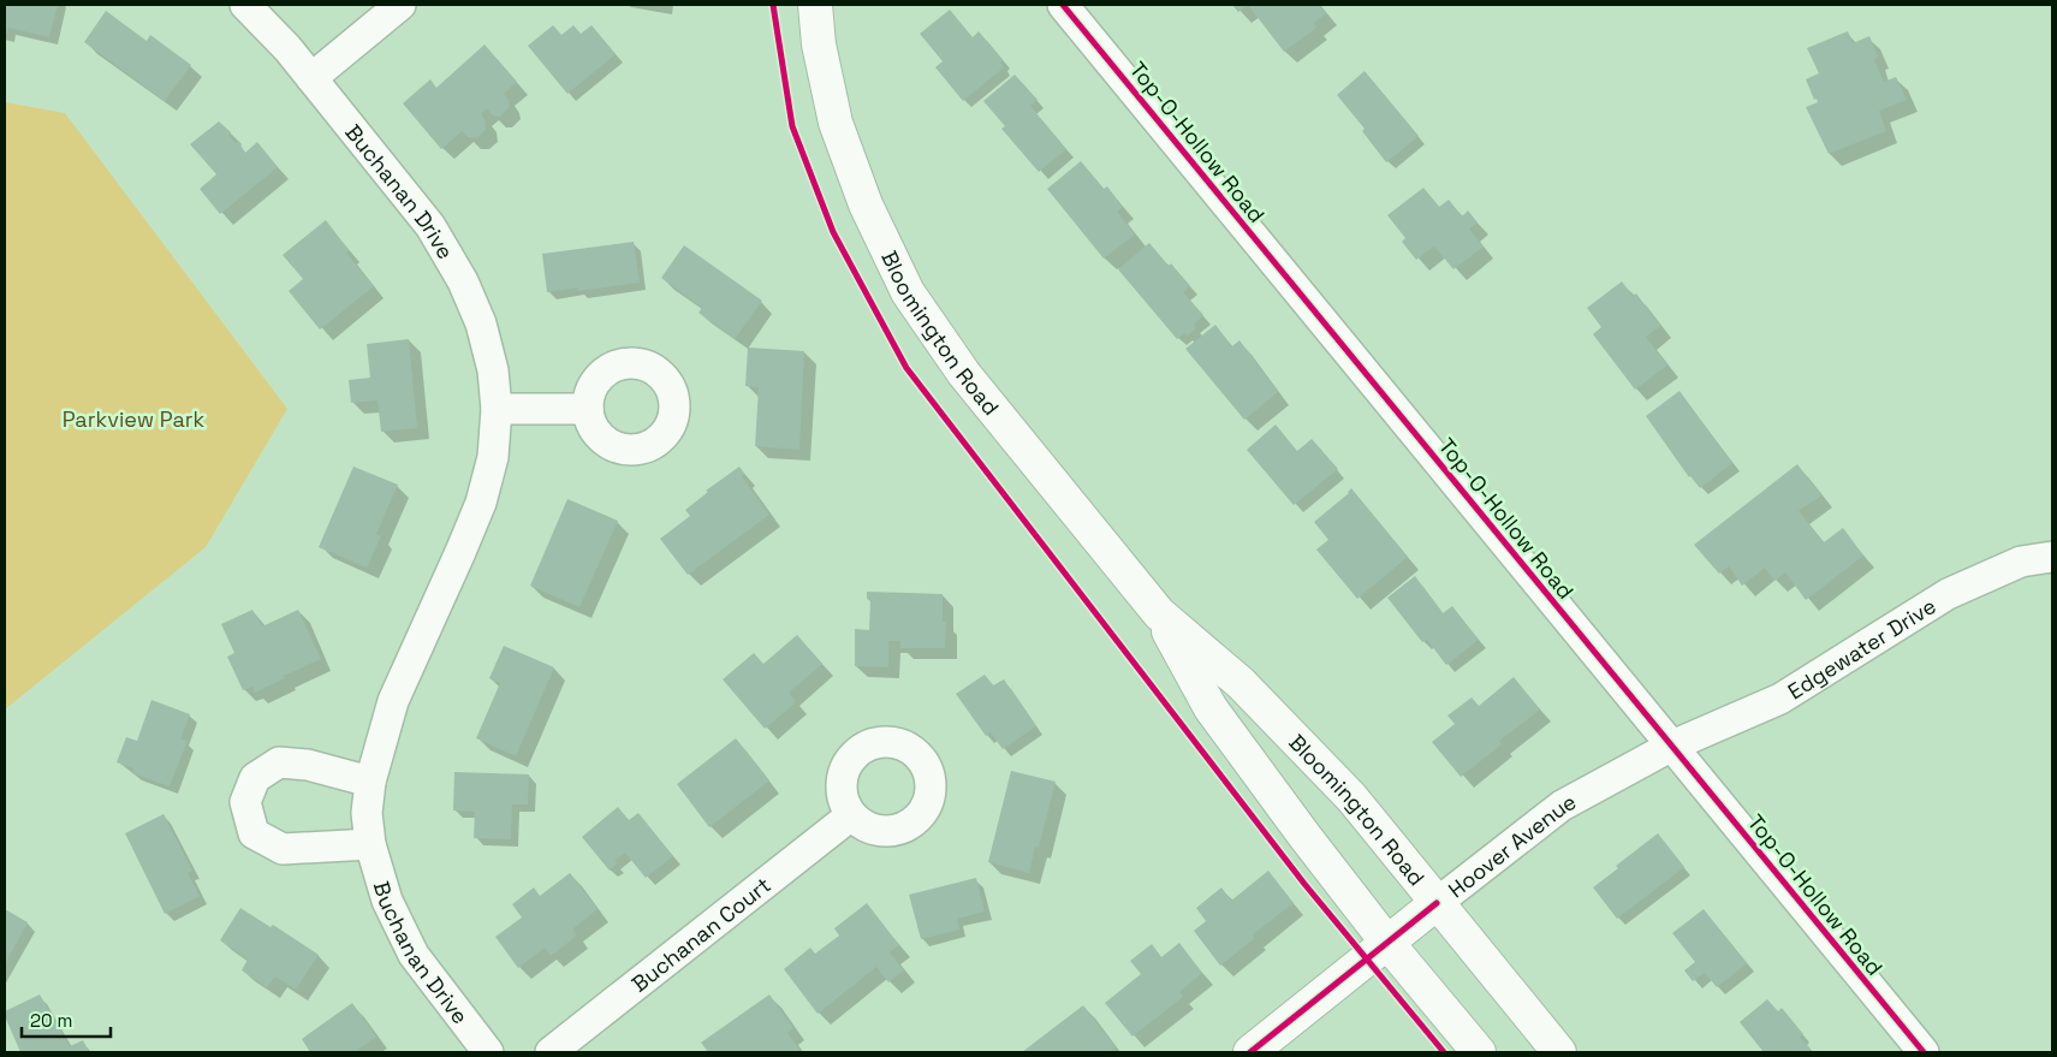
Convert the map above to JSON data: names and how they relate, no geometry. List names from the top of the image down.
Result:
{
  "streets": {
    "street": [
      "Top-O-Hollow Road",
      "Buchanan Drive",
      "Bloomington Road",
      "Edgewater Drive",
      "Hoover Avenue",
      "Buchanan Court"
    ]
  },
  "crossings": [
    ["Top-O-Hollow Road", "Edgewater Drive"],
    ["Top-O-Hollow Road", "Hoover Avenue"],
    ["Bloomington Road", "Hoover Avenue"],
    ["Edgewater Drive", "Hoover Avenue"]
  ],
  "parks": ["Parkview Park"],
  "scale_bar": "20 m"
}
